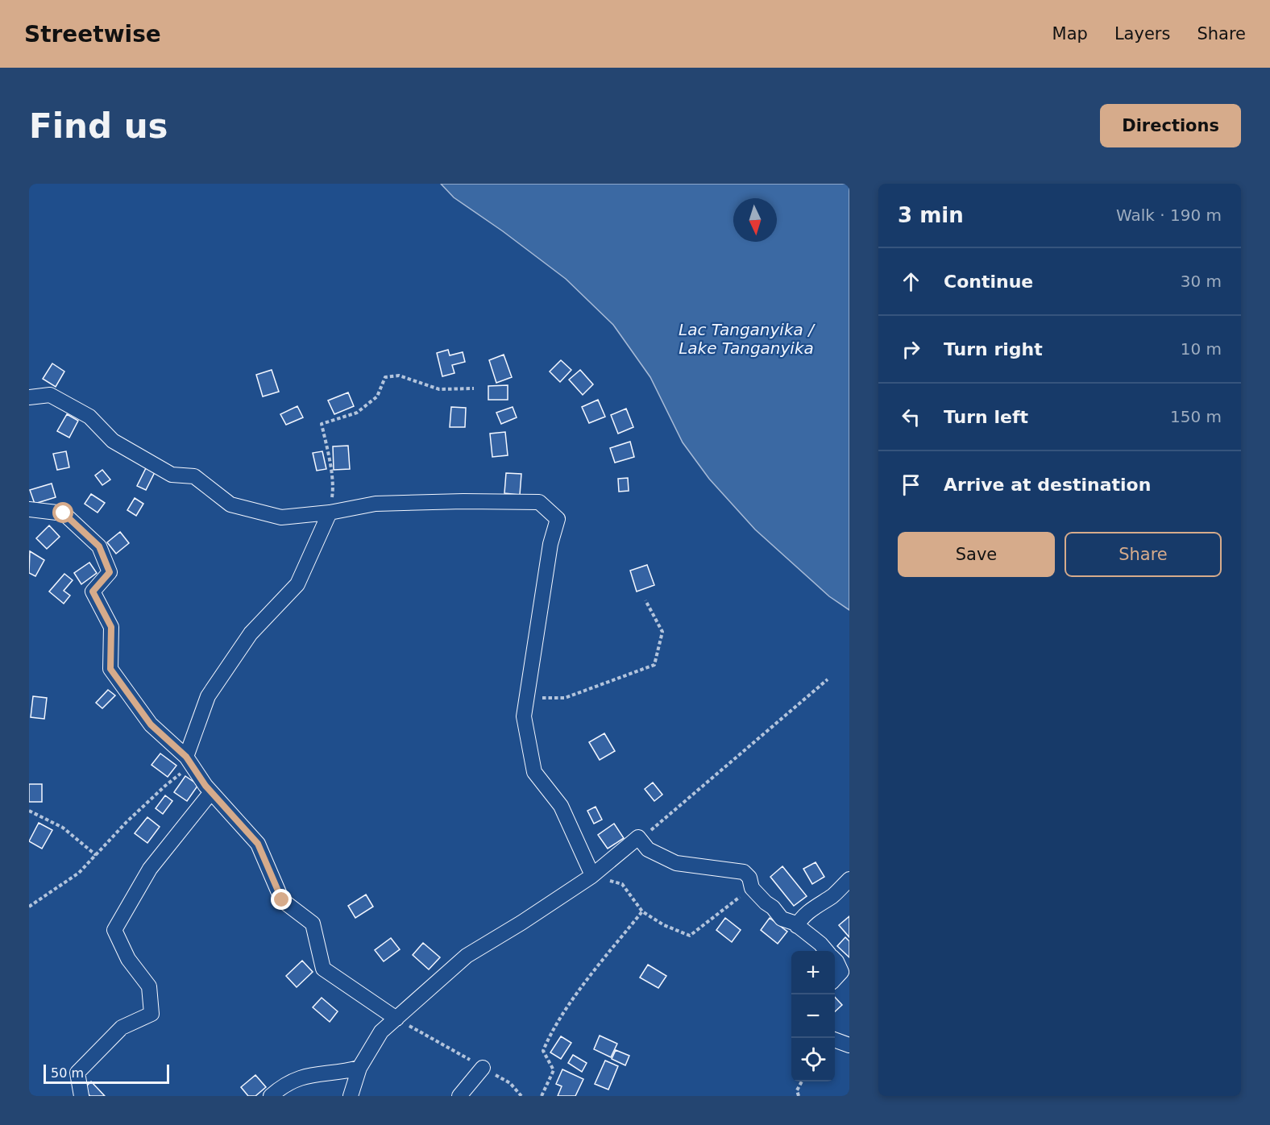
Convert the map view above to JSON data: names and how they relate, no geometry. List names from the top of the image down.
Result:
{
  "water": ["Lac Tanganyika / Lake Tanganyika"],
  "scale_bar": "50 m",
  "north": "bottom",
  "page": {
    "header": "Streetwise",
    "nav": ["Map", "Layers", "Share"],
    "buttons": [
      "Directions",
      ["Save", "Share"]
    ],
    "title": "Find us",
    "heading": ["3 min", "Walk · 190 m"],
    "list": [
      ["Continue", "30 m"],
      ["Turn right", "10 m"],
      ["Turn left", "150 m"],
      "Arrive at destination"
    ],
    "map_buttons": ["+", "−"],
    "scale": "50 m"
  }
}
